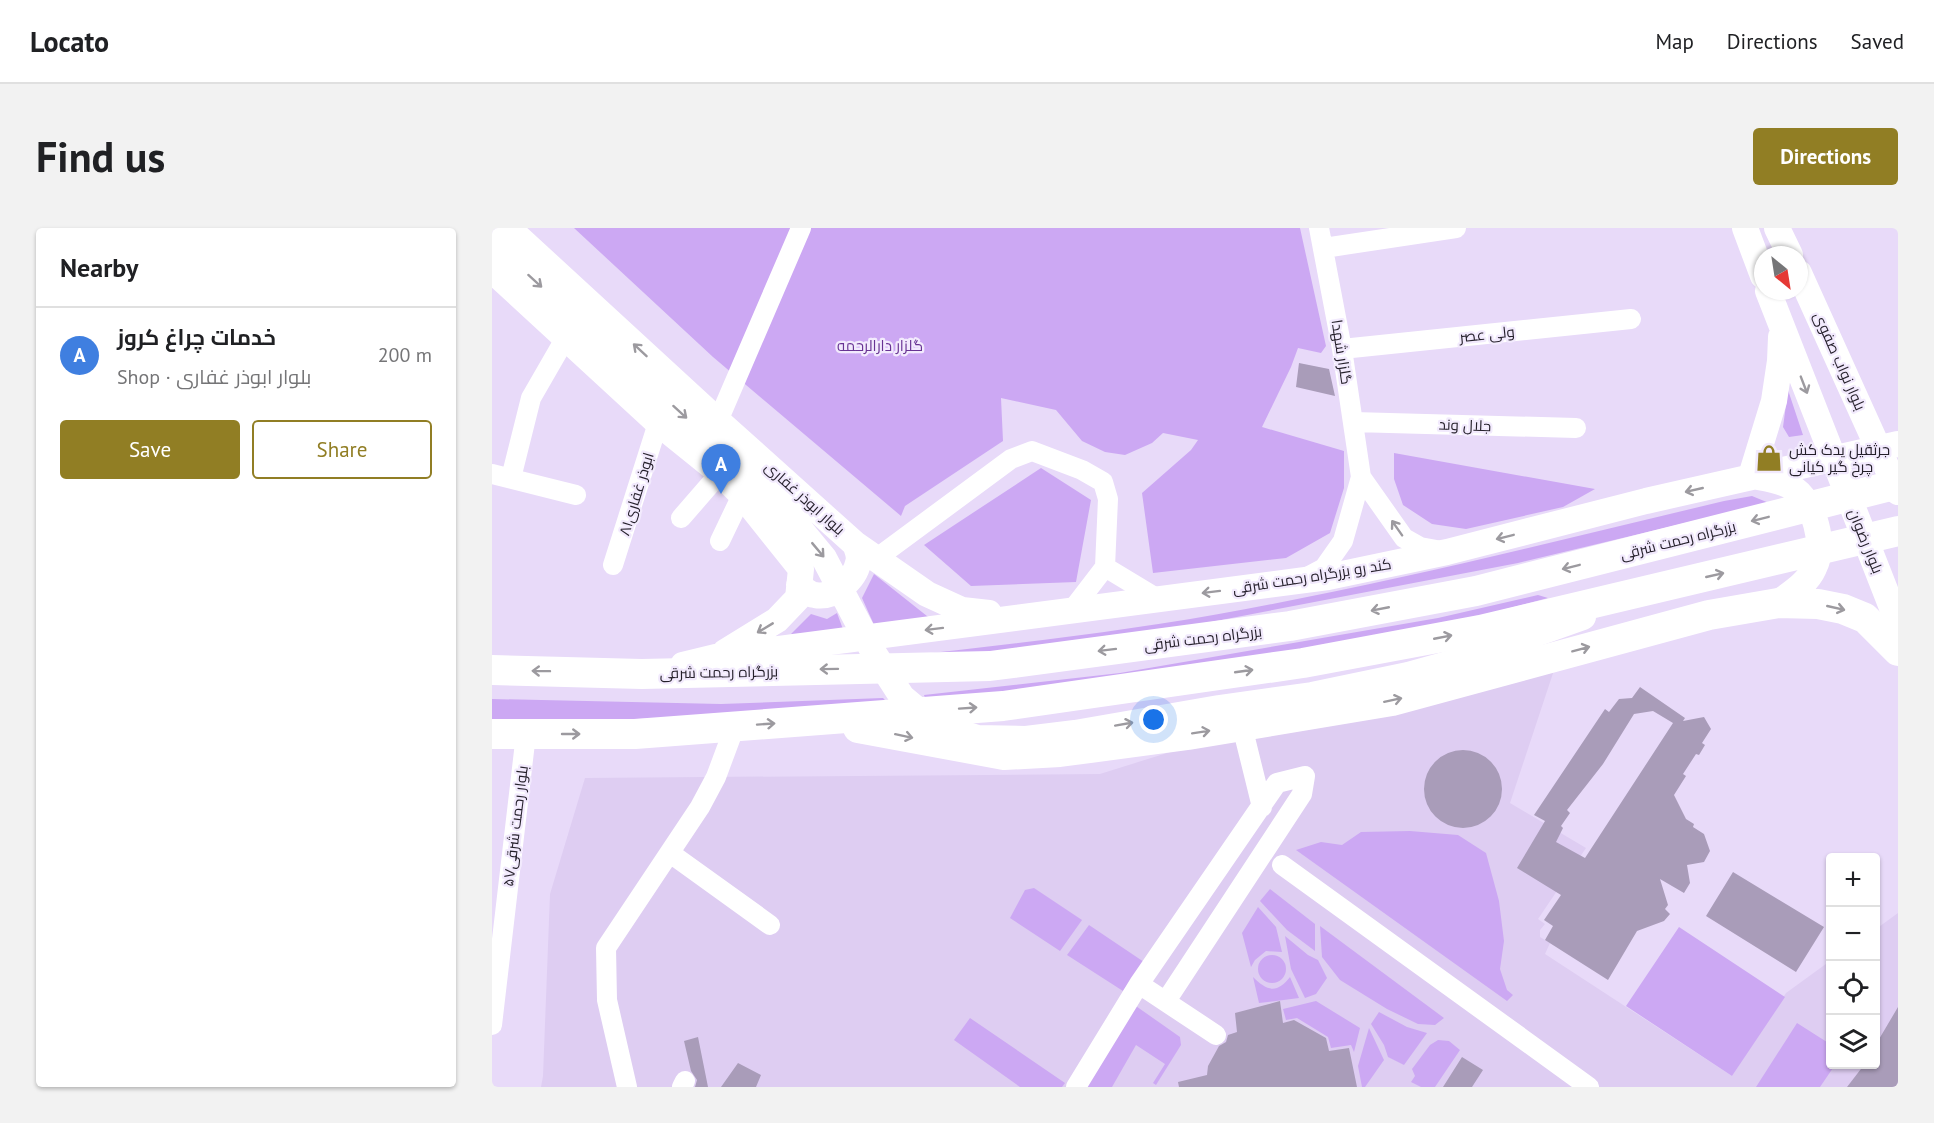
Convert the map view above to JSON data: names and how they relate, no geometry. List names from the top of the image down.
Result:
{
  "streets": {
    "highway": ["بزرگراه رحمت شرقی"],
    "main road": [
      "بلوار نواب صفوی",
      "بلوار ابوذر غفاری",
      "بلوار رضوان",
      "کند رو بزرگراه رحمت شرقی"
    ],
    "street": [
      "ولی عصر",
      "گلزار شهدا",
      "جلال وند",
      "۸۱ابوذر غفاری",
      "۵۷بلوار رحمت شرقی"
    ]
  },
  "crossings": [
    ["ولی عصر", "گلزار شهدا"],
    ["گلزار شهدا", "جلال وند"],
    ["گلزار شهدا", "کند رو بزرگراه رحمت شرقی"],
    ["بلوار نواب صفوی", "کند رو بزرگراه رحمت شرقی"],
    ["بلوار ابوذر غفاری", "کند رو بزرگراه رحمت شرقی"],
    ["بلوار رضوان", "کند رو بزرگراه رحمت شرقی"]
  ],
  "one_way": ["کند رو بزرگراه رحمت شرقی"],
  "parks": ["گلزار دارالرحمه"],
  "places": {
    "shop": ["جرثقیل یدک کش چرخ گیر کیانی"]
  },
  "north": "bottom right",
  "page": {
    "header": "Locato",
    "nav": ["Map", "Directions", "Saved"],
    "buttons": [
      "Directions",
      ["Save", "Share"]
    ],
    "title": "Find us",
    "heading": "Nearby",
    "list": [
      {
        "mark": "A",
        "name": "خدمات چراغ کروز",
        "note": "Shop · بلوار ابوذر غفاری",
        "value": "200 m"
      }
    ],
    "pins": "A",
    "map_buttons": ["+", "−"]
  }
}
